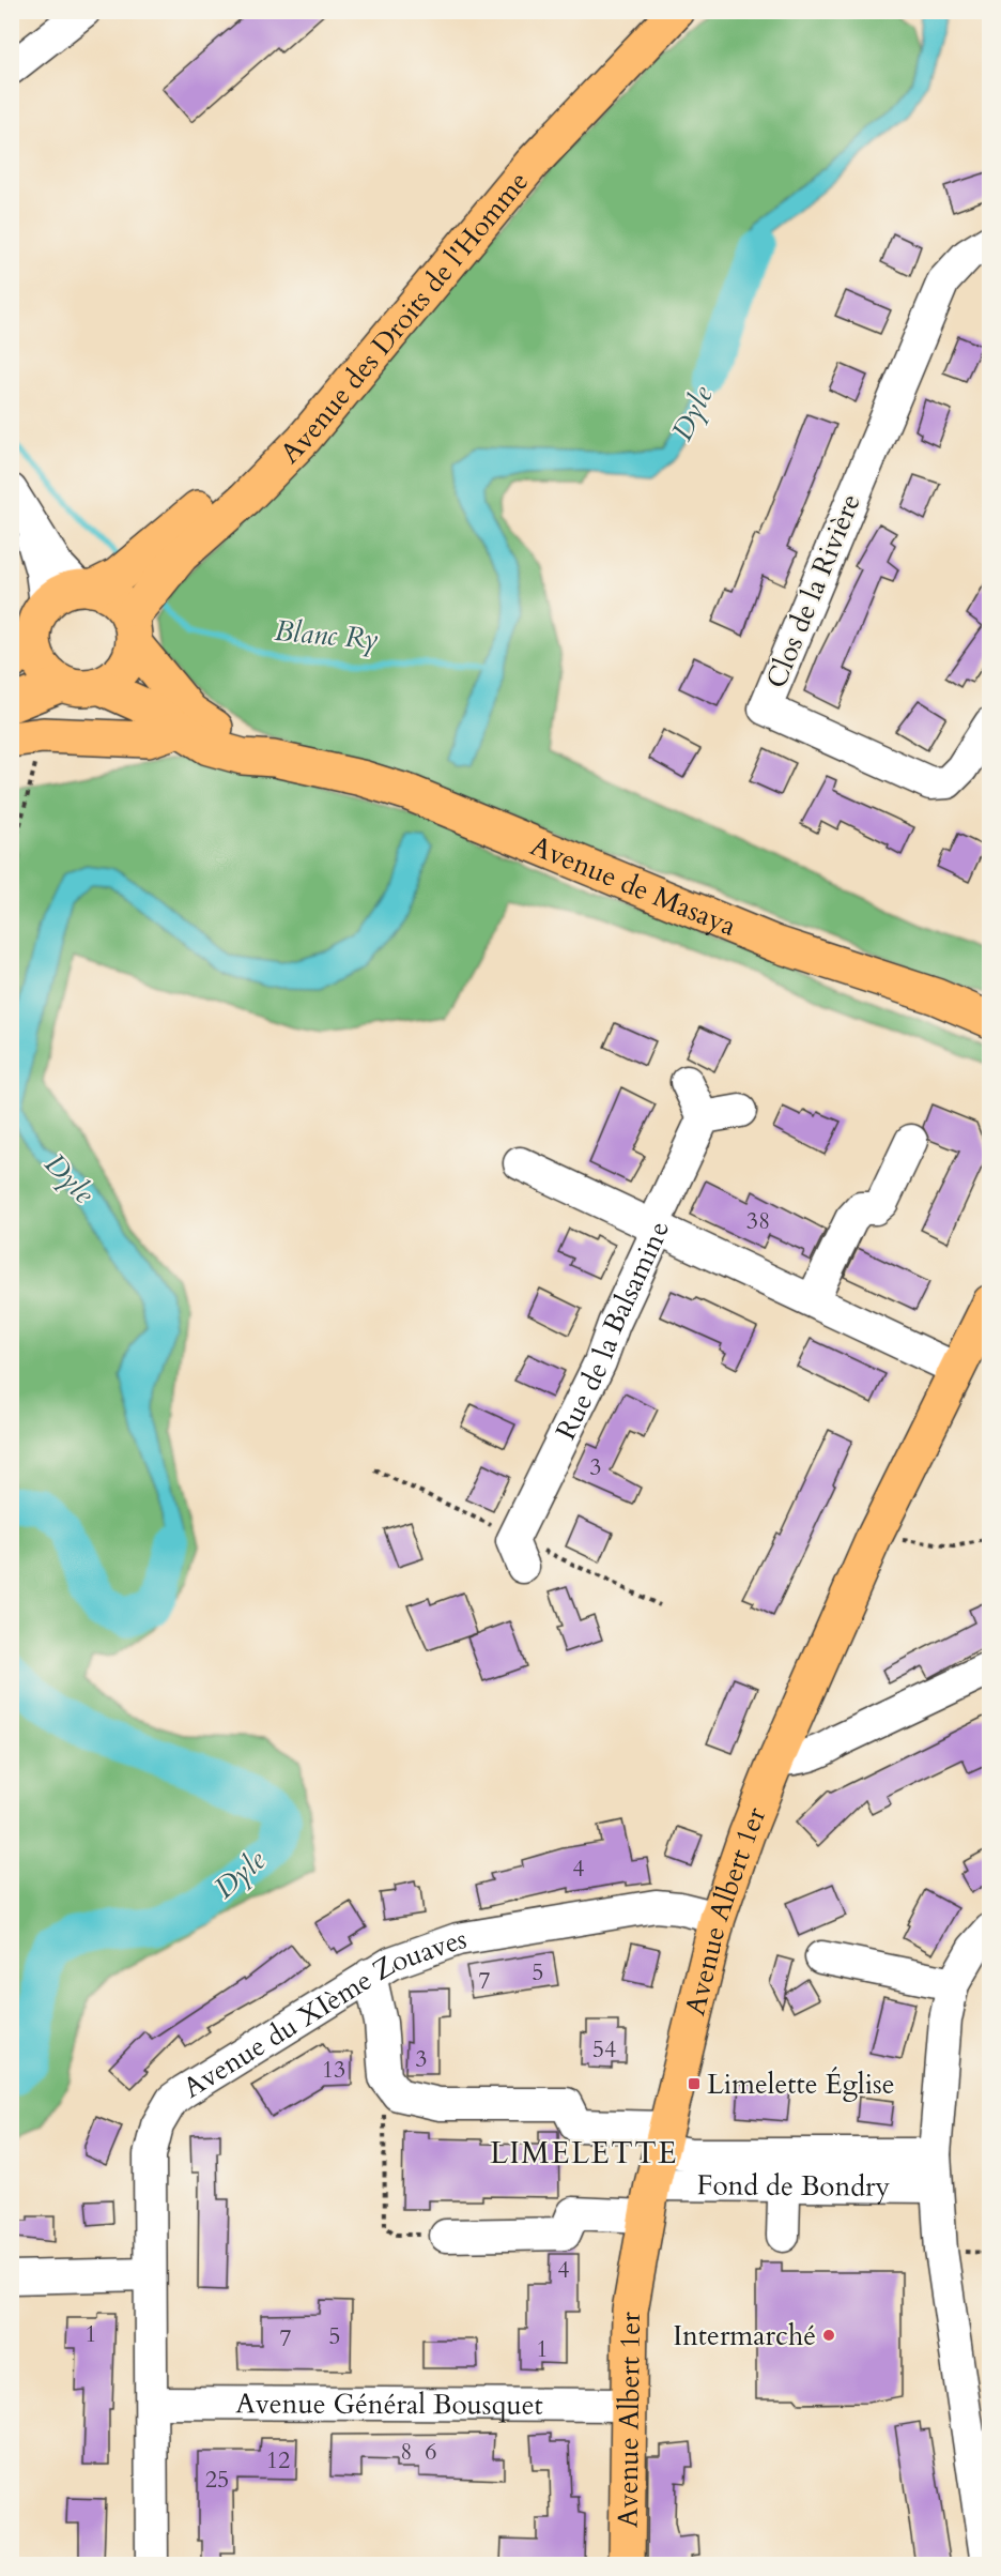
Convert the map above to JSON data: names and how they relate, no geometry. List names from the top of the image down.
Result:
{
  "streets": {
    "main road": ["Avenue des Droits de l'Homme", "Avenue de Masaya", "Avenue Albert 1er"],
    "street": [
      "Clos de la Rivière",
      "Rue de la Balsamine",
      "Avenue du XIème Zouaves",
      "Fond de Bondry",
      "Avenue Général Bousquet"
    ]
  },
  "crossings": [
    ["Avenue des Droits de l'Homme", "Avenue de Masaya"],
    ["Avenue Albert 1er", "Avenue du XIème Zouaves"],
    ["Avenue Albert 1er", "Fond de Bondry"],
    ["Avenue Albert 1er", "Avenue Général Bousquet"],
    ["Avenue du XIème Zouaves", "Avenue Général Bousquet"]
  ],
  "districts": ["LIMELETTE"],
  "water": ["Dyle", "Blanc Ry"],
  "places": {
    "transit": ["Limelette Église"],
    "other": ["Intermarché"]
  },
  "house_numbers": [
    "38",
    "3",
    "4",
    "5",
    "7",
    "54",
    "3",
    "13",
    "4",
    "1",
    "5",
    "7",
    "1",
    "8",
    "6",
    "12",
    "25"
  ]
}
